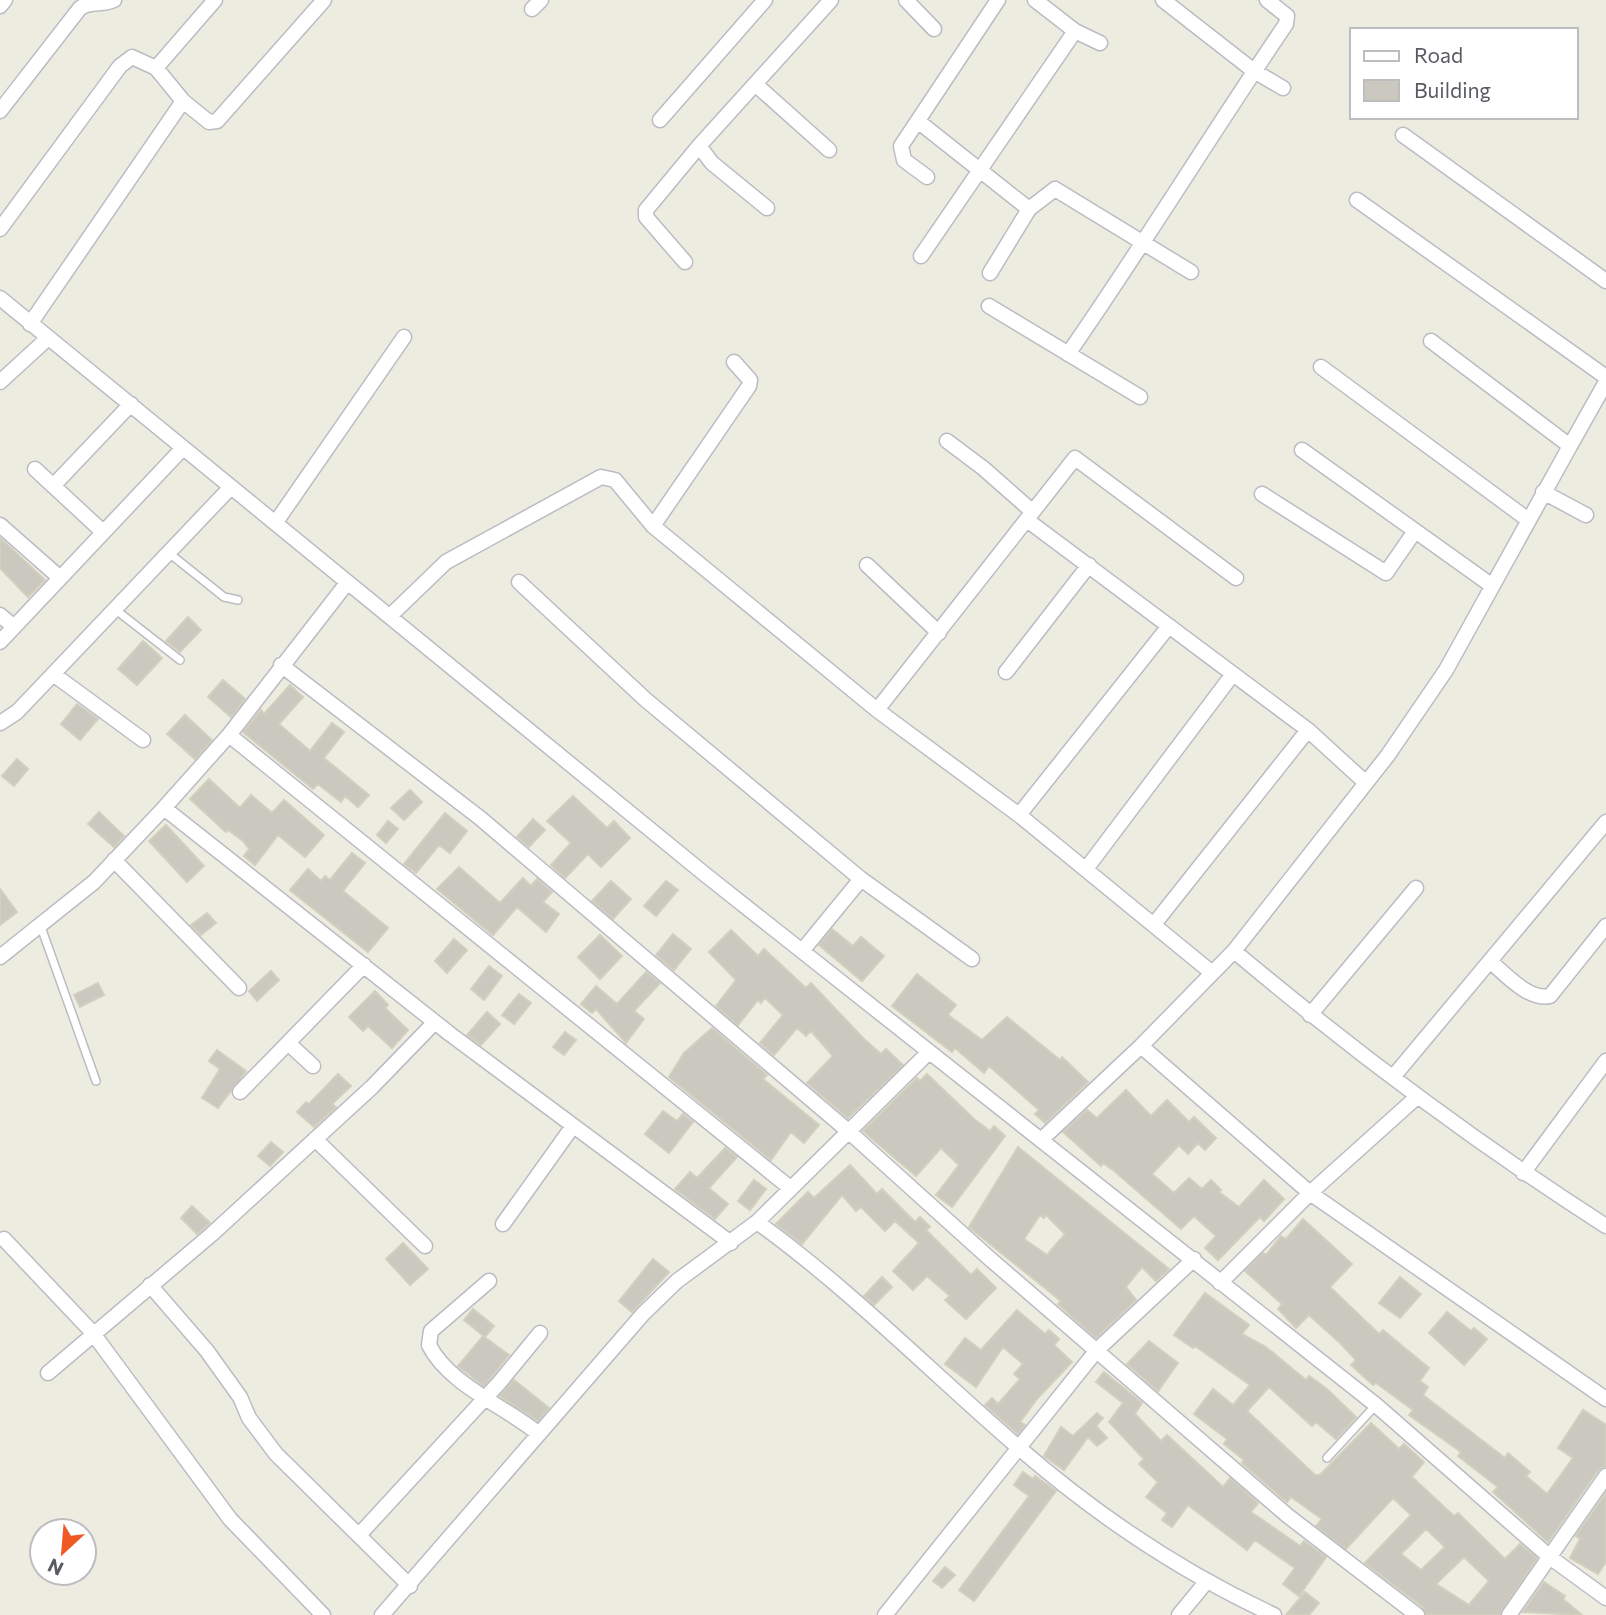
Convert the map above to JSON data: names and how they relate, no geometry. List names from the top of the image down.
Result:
{
  "legend": ["Road", "Building"],
  "north": "bottom left"
}
